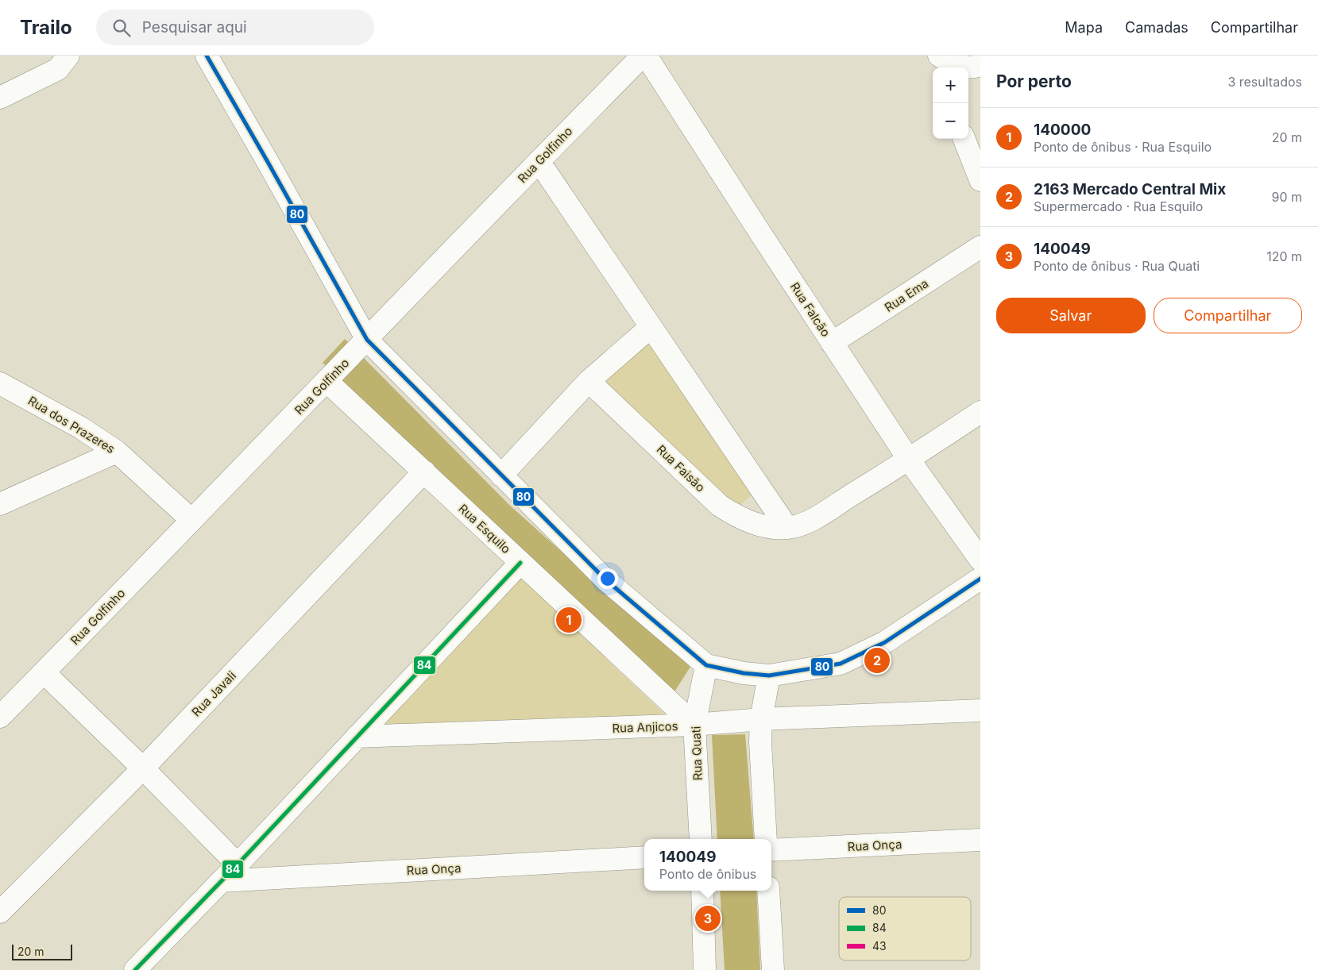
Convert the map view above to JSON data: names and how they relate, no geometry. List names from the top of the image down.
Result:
{
  "streets": {
    "street": [
      "Rua Golfinho",
      "Rua Ema",
      "Rua Falcão",
      "Rua dos Prazeres",
      "Rua Faisão",
      "Rua Esquilo",
      "Rua Javali",
      "Rua Anjicos",
      "Rua Quati",
      "Rua Onça"
    ]
  },
  "crossings": [
    ["Rua Golfinho", "Rua dos Prazeres"],
    ["Rua Golfinho", "Rua Esquilo"],
    ["Rua Ema", "Rua Falcão"],
    ["Rua Falcão", "Rua Faisão"],
    ["Rua Esquilo", "Rua Javali"],
    ["Rua Esquilo", "Rua Anjicos"],
    ["Rua Esquilo", "Rua Quati"],
    ["Rua Anjicos", "Rua Quati"]
  ],
  "lines": ["transit line 80", "transit line 84"],
  "legend": ["80", "84", "43"],
  "scale_bar": "20 m",
  "page": {
    "header": "Trailo",
    "search": "Pesquisar aqui",
    "nav": ["Mapa", "Camadas", "Compartilhar"],
    "heading": ["Por perto", "3 resultados"],
    "map_buttons": ["+", "−"],
    "list": [
      {
        "mark": "1",
        "name": "140000",
        "note": "Ponto de ônibus · Rua Esquilo",
        "value": "20 m"
      },
      {
        "mark": "2",
        "name": "2163 Mercado Central Mix",
        "note": "Supermercado · Rua Esquilo",
        "value": "90 m"
      },
      {
        "mark": "3",
        "name": "140049",
        "note": "Ponto de ônibus · Rua Quati",
        "value": "120 m"
      }
    ],
    "buttons": ["Salvar", "Compartilhar"],
    "pins": ["1", "2", "3"],
    "popup": ["140049", "Ponto de ônibus"],
    "scale": "20 m"
  }
}
